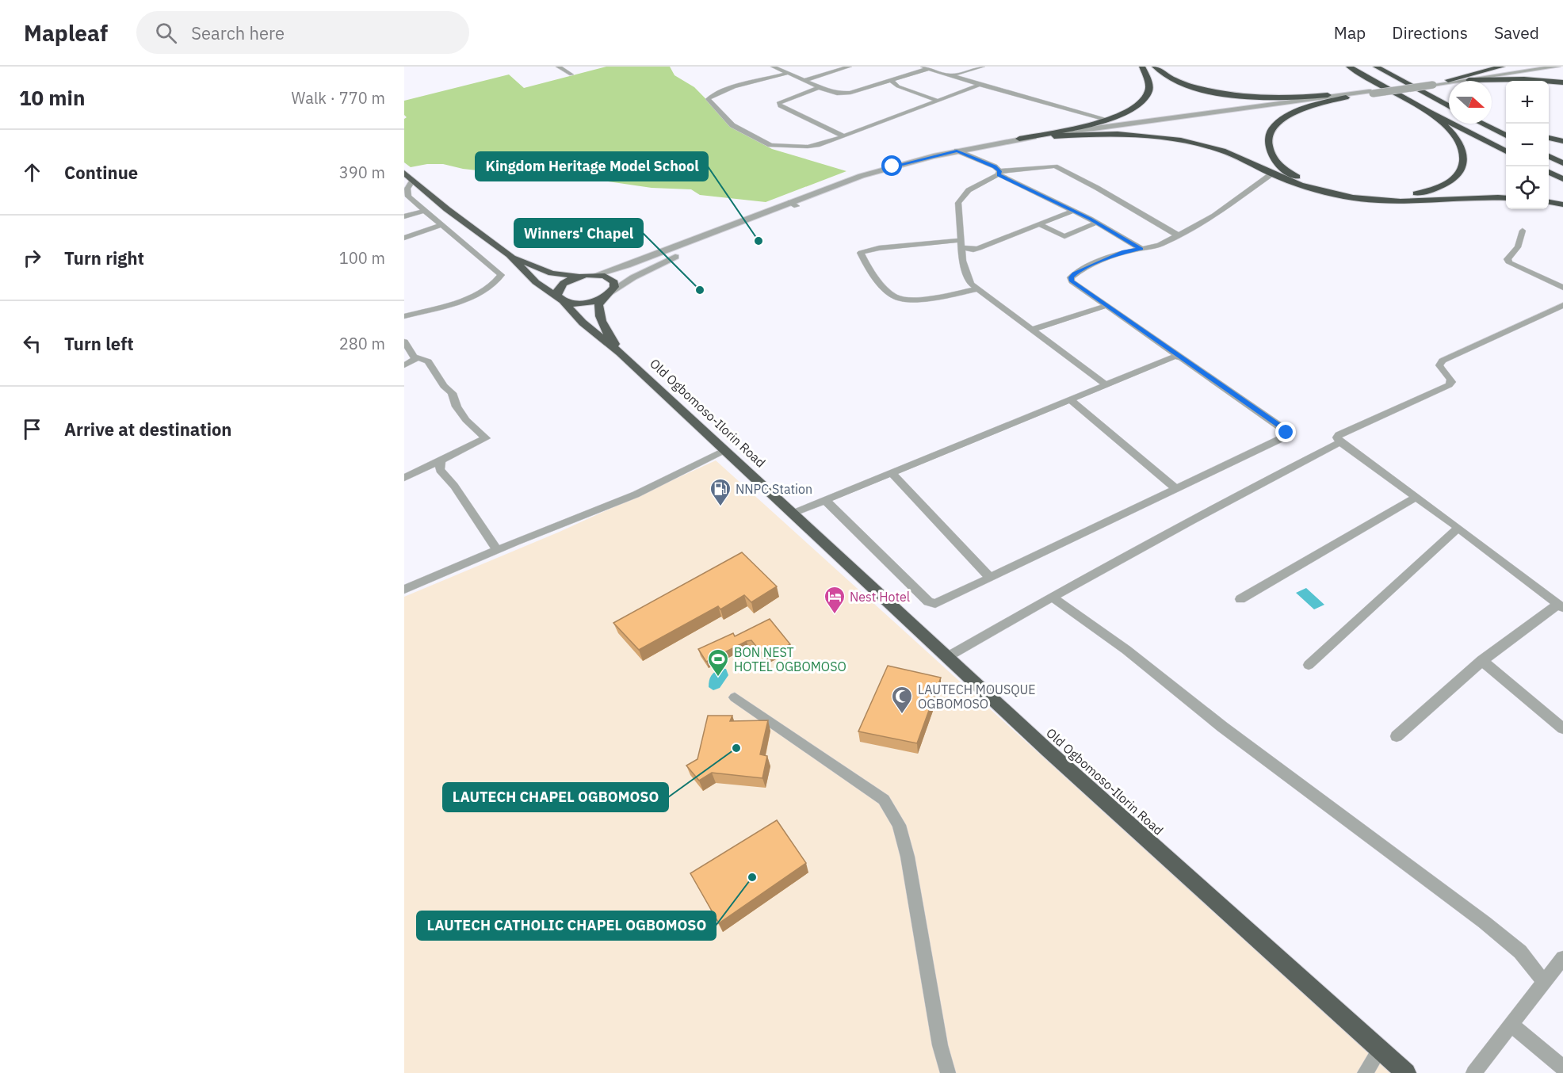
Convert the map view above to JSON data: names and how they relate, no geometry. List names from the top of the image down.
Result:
{
  "streets": {
    "highway": ["Old Ogbomoso-Ilorin Road"]
  },
  "places": {
    "other": [
      "Kingdom Heritage Model School",
      "Winners' Chapel",
      "LAUTECH CHAPEL OGBOMOSO",
      "LAUTECH CATHOLIC CHAPEL OGBOMOSO"
    ],
    "fuel station": ["NNPC Station"],
    "hotel": ["Nest Hotel"],
    "sports": ["BON NEST HOTEL OGBOMOSO"],
    "mosque": ["LAUTECH MOUSQUE OGBOMOSO"]
  },
  "north": "right",
  "page": {
    "header": "Mapleaf",
    "search": "Search here",
    "nav": ["Map", "Directions", "Saved"],
    "heading": ["10 min", "Walk · 770 m"],
    "map_buttons": ["+", "−"],
    "list": [
      ["Continue", "390 m"],
      ["Turn right", "100 m"],
      ["Turn left", "280 m"],
      "Arrive at destination"
    ]
  }
}
